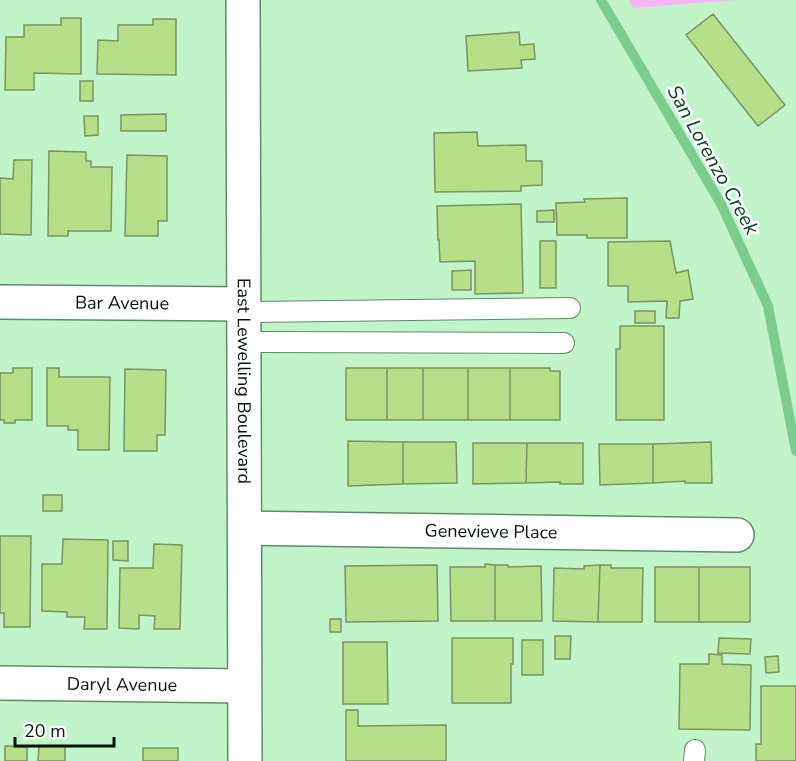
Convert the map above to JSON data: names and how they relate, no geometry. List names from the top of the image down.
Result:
{
  "streets": {
    "street": [
      "Bar Avenue",
      "East Lewelling Boulevard",
      "Genevieve Place",
      "Daryl Avenue"
    ]
  },
  "crossings": [
    ["Bar Avenue", "East Lewelling Boulevard"],
    ["East Lewelling Boulevard", "Genevieve Place"],
    ["East Lewelling Boulevard", "Daryl Avenue"]
  ],
  "water": ["San Lorenzo Creek"],
  "scale_bar": "20 m"
}
